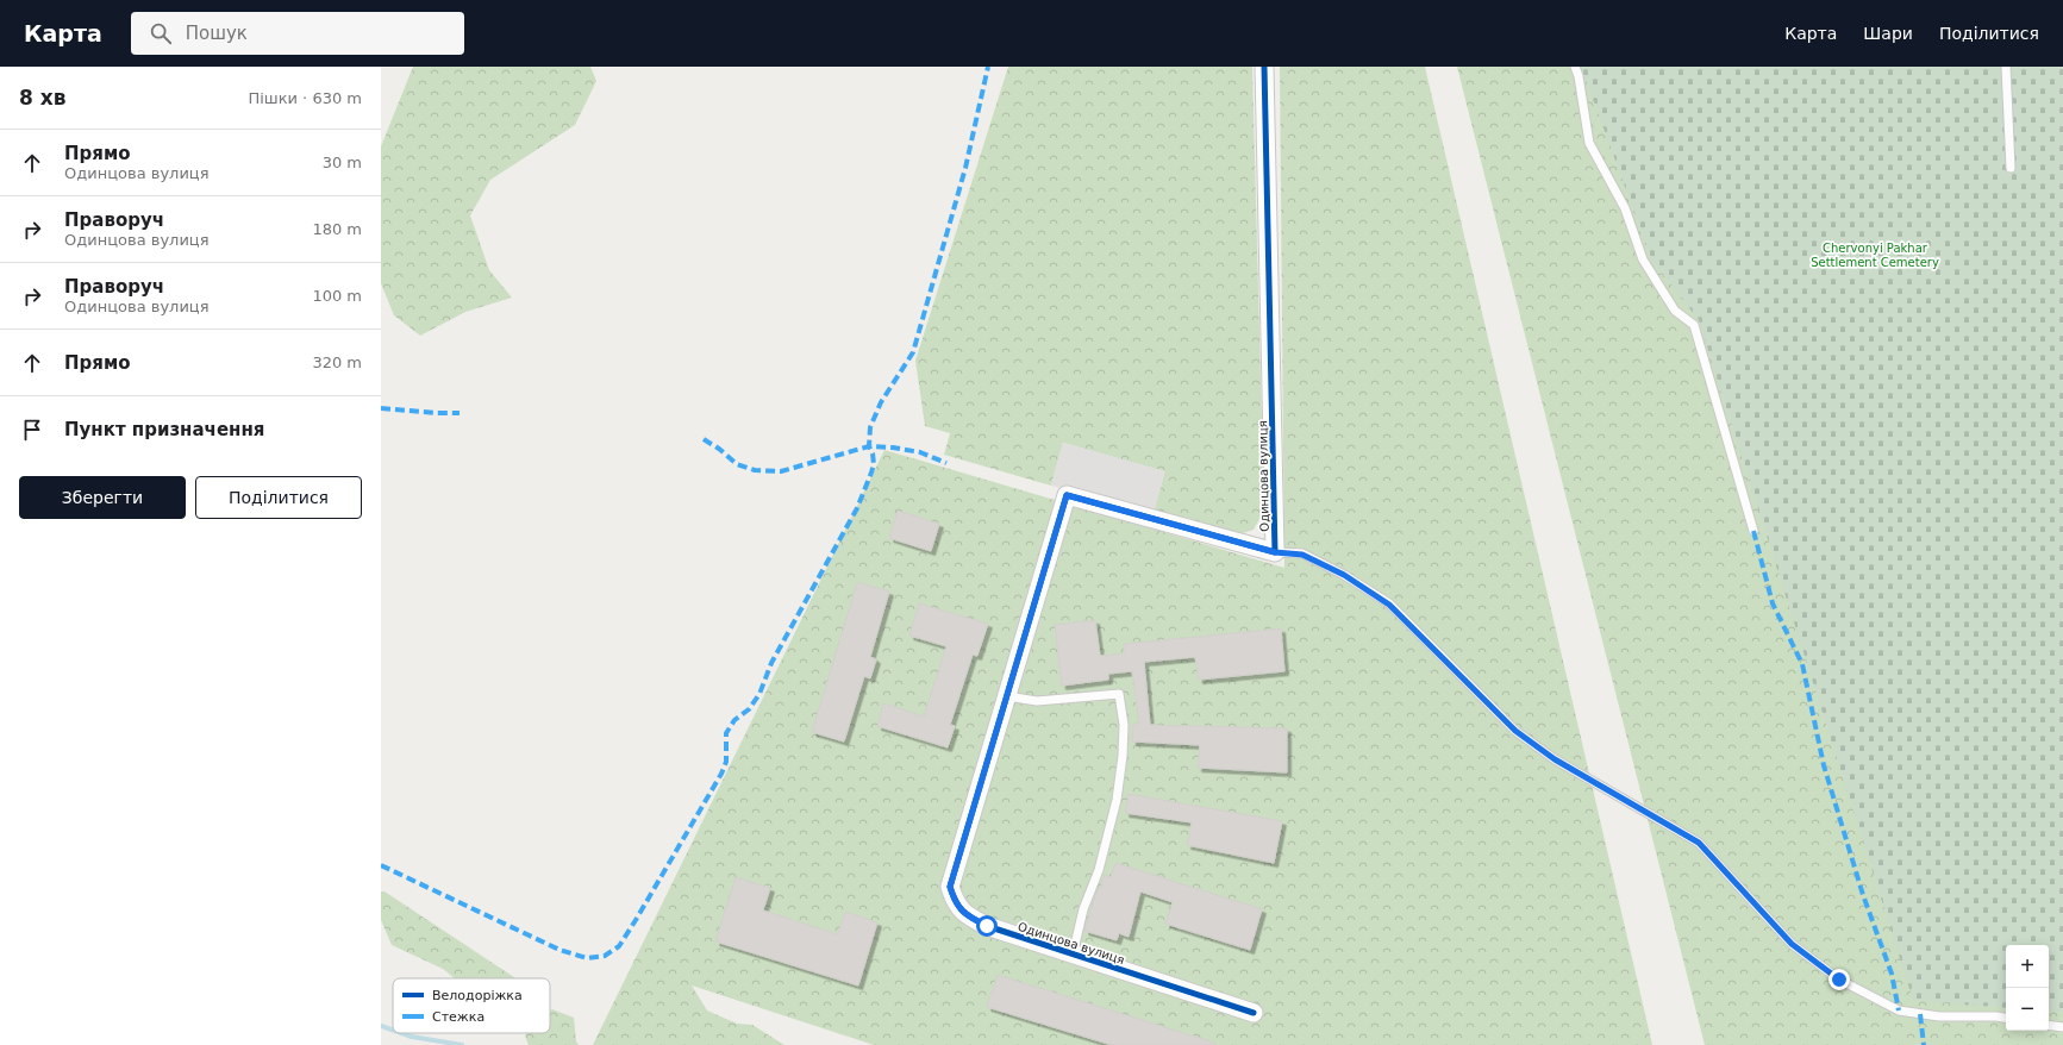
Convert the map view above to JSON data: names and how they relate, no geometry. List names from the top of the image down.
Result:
{
  "streets": {
    "street": ["Одинцова вулиця"]
  },
  "parks": ["Chervonyi Pakhar Settlement Cemetery"],
  "legend": ["Велодоріжка", "Стежка"],
  "page": {
    "header": "Карта",
    "search": "Пошук",
    "nav": ["Карта", "Шари", "Поділитися"],
    "heading": ["8 хв", "Пішки · 630 m"],
    "list": [
      ["Прямо", "Одинцова вулиця", "30 m"],
      ["Праворуч", "Одинцова вулиця", "180 m"],
      ["Праворуч", "Одинцова вулиця", "100 m"],
      ["Прямо", "320 m"],
      "Пункт призначення"
    ],
    "buttons": ["Зберегти", "Поділитися"],
    "map_buttons": ["+", "−"]
  }
}
